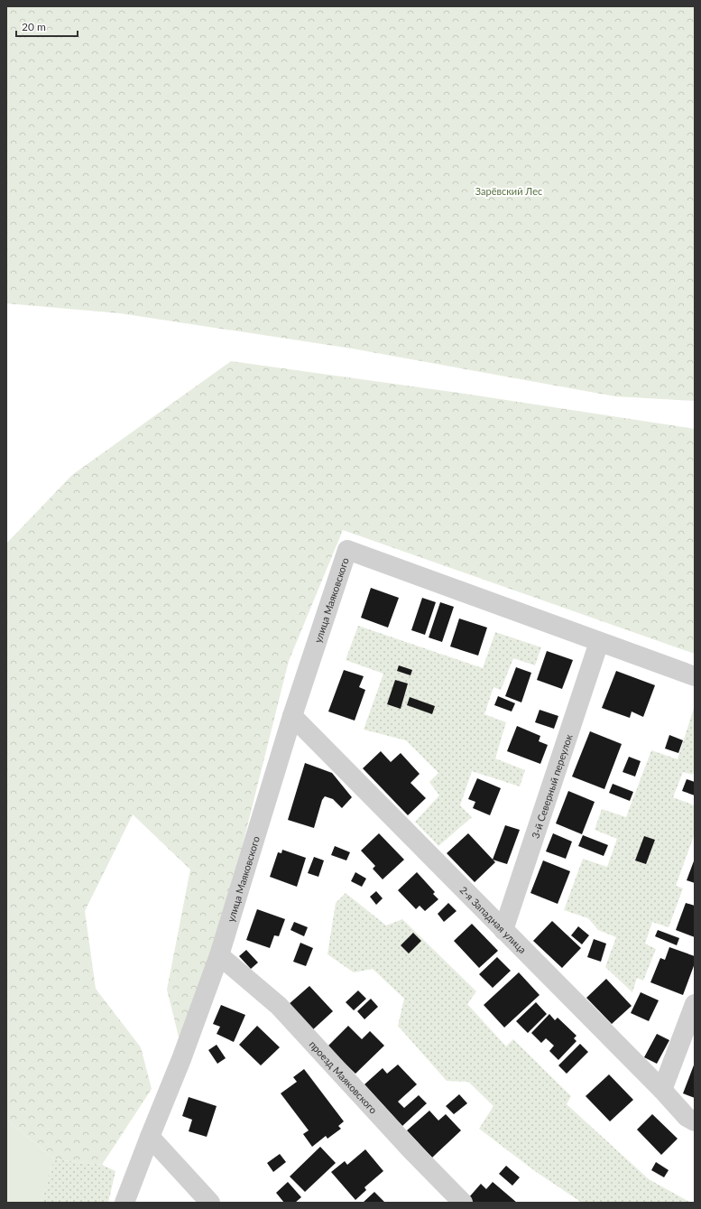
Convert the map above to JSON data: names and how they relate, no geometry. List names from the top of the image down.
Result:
{
  "streets": {
    "street": [
      "улица Маяковского",
      "3-й Северный переулок",
      "2-я Западная улица",
      "проезд Маяковского"
    ]
  },
  "crossings": [
    ["улица Маяковского", "3-й Северный переулок"],
    ["улица Маяковского", "2-я Западная улица"],
    ["улица Маяковского", "проезд Маяковского"],
    ["3-й Северный переулок", "2-я Западная улица"]
  ],
  "parks": ["Зарёвский Лес"],
  "scale_bar": "20 m"
}
